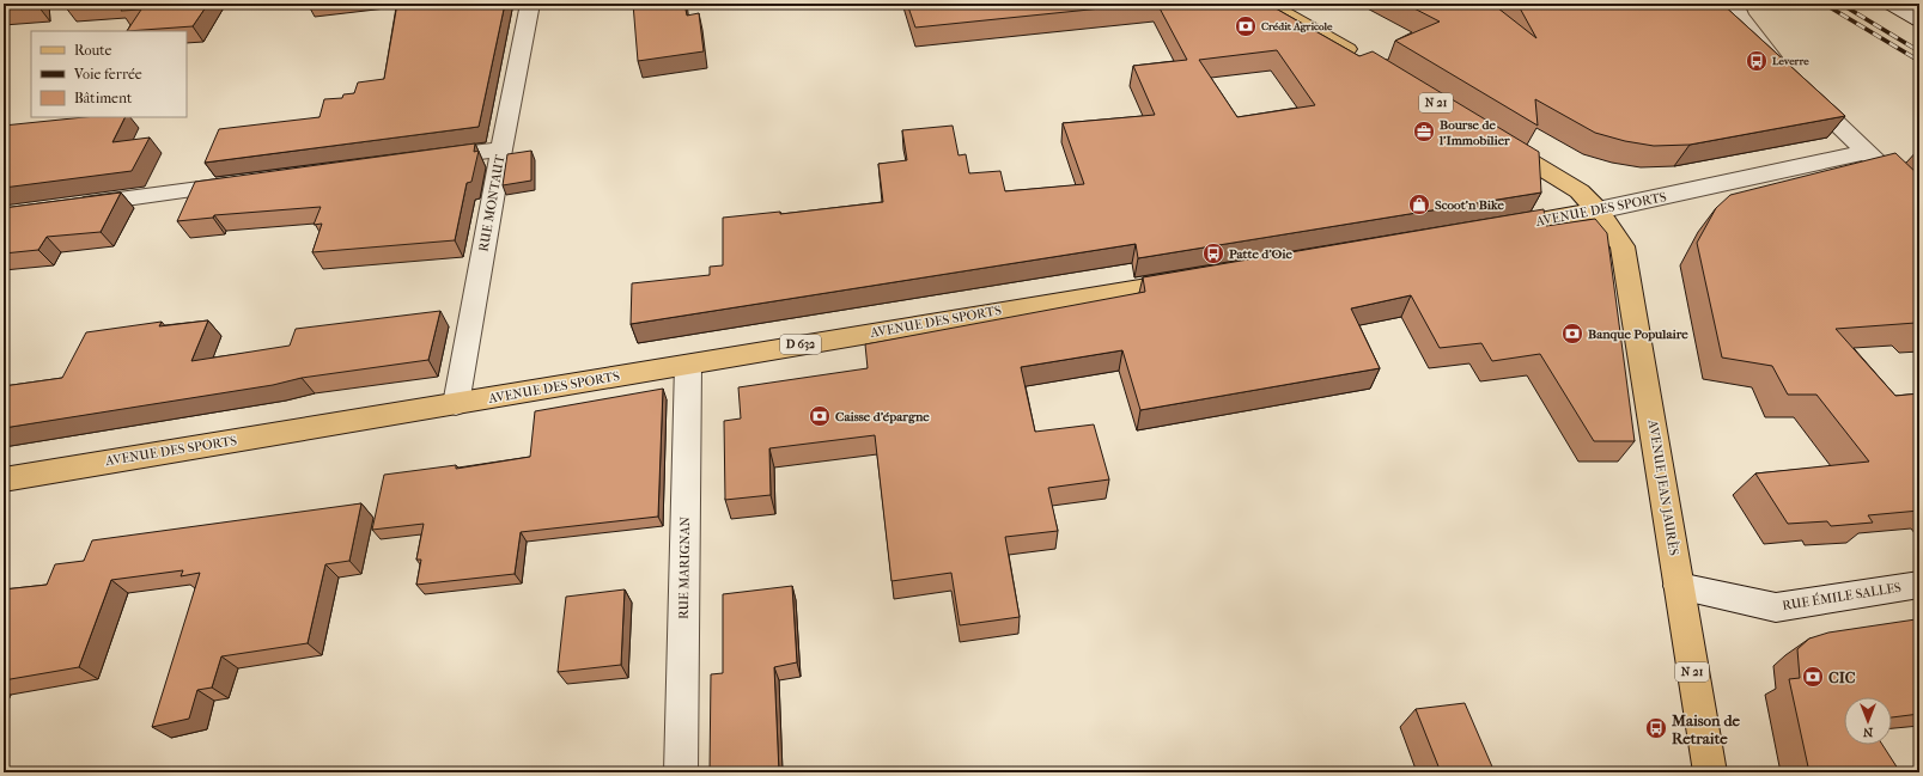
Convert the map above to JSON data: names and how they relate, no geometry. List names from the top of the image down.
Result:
{
  "streets": {
    "main road": [
      "N 21",
      "AVENUE DES SPORTS",
      "D 632",
      "AVENUE JEAN JAURÈS"
    ],
    "street": ["RUE MONTAUT", "RUE MARIGNAN", "RUE ÉMILE SALLES"]
  },
  "crossings": [
    ["N 21", "AVENUE DES SPORTS"],
    ["N 21", "AVENUE JEAN JAURÈS"],
    ["RUE MONTAUT", "AVENUE DES SPORTS"],
    ["AVENUE DES SPORTS", "AVENUE JEAN JAURÈS"],
    ["AVENUE DES SPORTS", "RUE MARIGNAN"],
    ["AVENUE JEAN JAURÈS", "RUE ÉMILE SALLES"]
  ],
  "places": {
    "bank": [
      "Crédit Agricole",
      "Banque Populaire",
      "Caisse d'épargne",
      "CIC"
    ],
    "bus stop": ["Leverre", "Patte d'Oie", "Maison de Retraite"],
    "office": ["Bourse de l'Immobilier"],
    "shop": ["Scoot'n Bike"]
  },
  "legend": ["Route", "Voie ferrée", "Bâtiment"],
  "north": "bottom"
}
